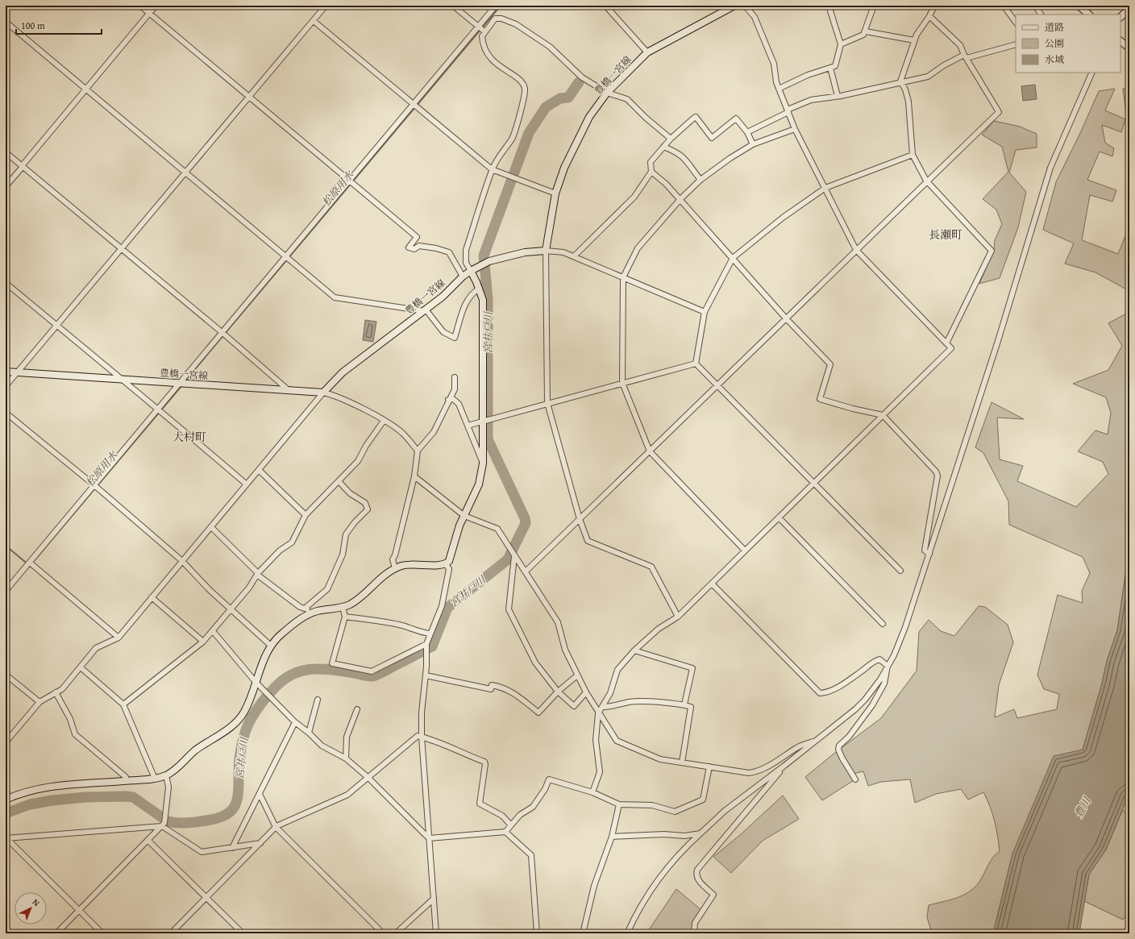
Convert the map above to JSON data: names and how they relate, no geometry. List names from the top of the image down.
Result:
{
  "streets": {
    "main road": ["豊橋一宮線"]
  },
  "districts": ["長瀬町", "大村町"],
  "water": ["松原用水", "宮井戸川", "豊川"],
  "legend": ["道路", "公園", "水域"],
  "scale_bar": "100 m",
  "north": "top right"
}
